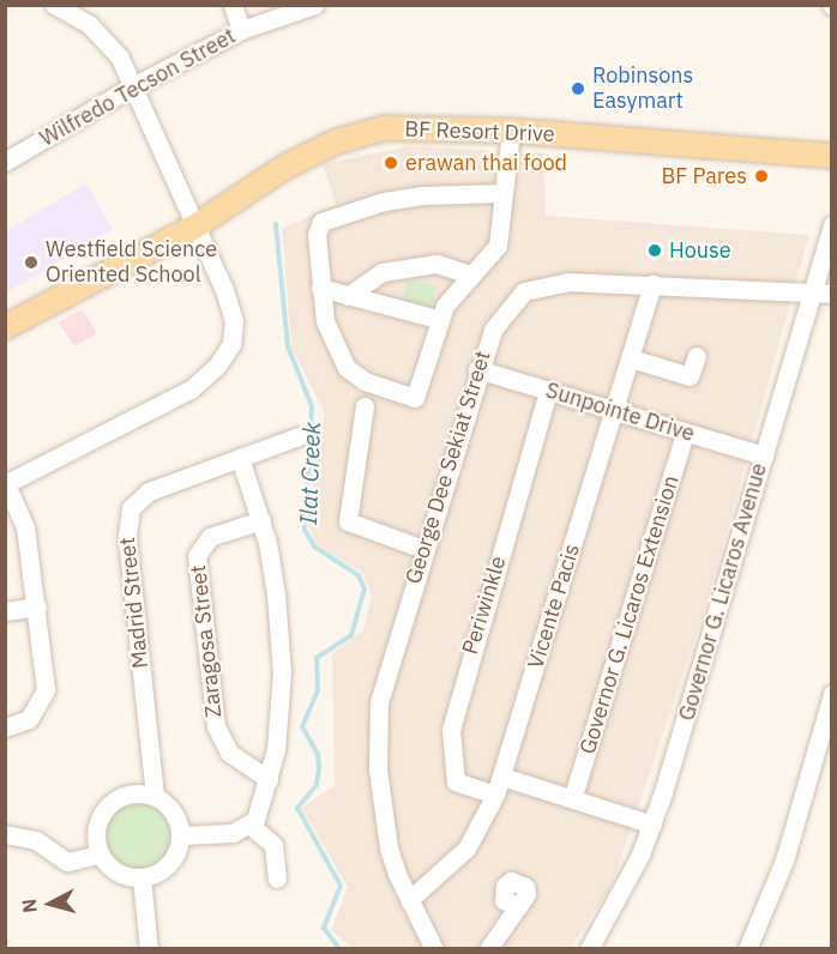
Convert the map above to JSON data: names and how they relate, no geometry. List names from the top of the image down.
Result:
{
  "streets": {
    "main road": ["BF Resort Drive"],
    "street": [
      "Wilfredo Tecson Street",
      "Sunpointe Drive",
      "George Dee Sekiat Street",
      "Governor G. Licaros Avenue",
      "Madrid Street",
      "Periwinkle",
      "Vicente Pacis",
      "Governor G. Licaros Extension",
      "Zaragosa Street"
    ]
  },
  "crossings": [
    ["Sunpointe Drive", "George Dee Sekiat Street"],
    ["Sunpointe Drive", "Governor G. Licaros Avenue"],
    ["Sunpointe Drive", "Periwinkle"],
    ["Sunpointe Drive", "Vicente Pacis"],
    ["Sunpointe Drive", "Governor G. Licaros Extension"],
    ["George Dee Sekiat Street", "Governor G. Licaros Avenue"],
    ["George Dee Sekiat Street", "Vicente Pacis"],
    ["Periwinkle", "Vicente Pacis"]
  ],
  "water": ["Ilat Creek"],
  "places": [
    "Robinsons Easymart",
    "erawan thai food",
    "BF Pares",
    "House",
    "Westfield Science Oriented School"
  ],
  "north": "left"
}
